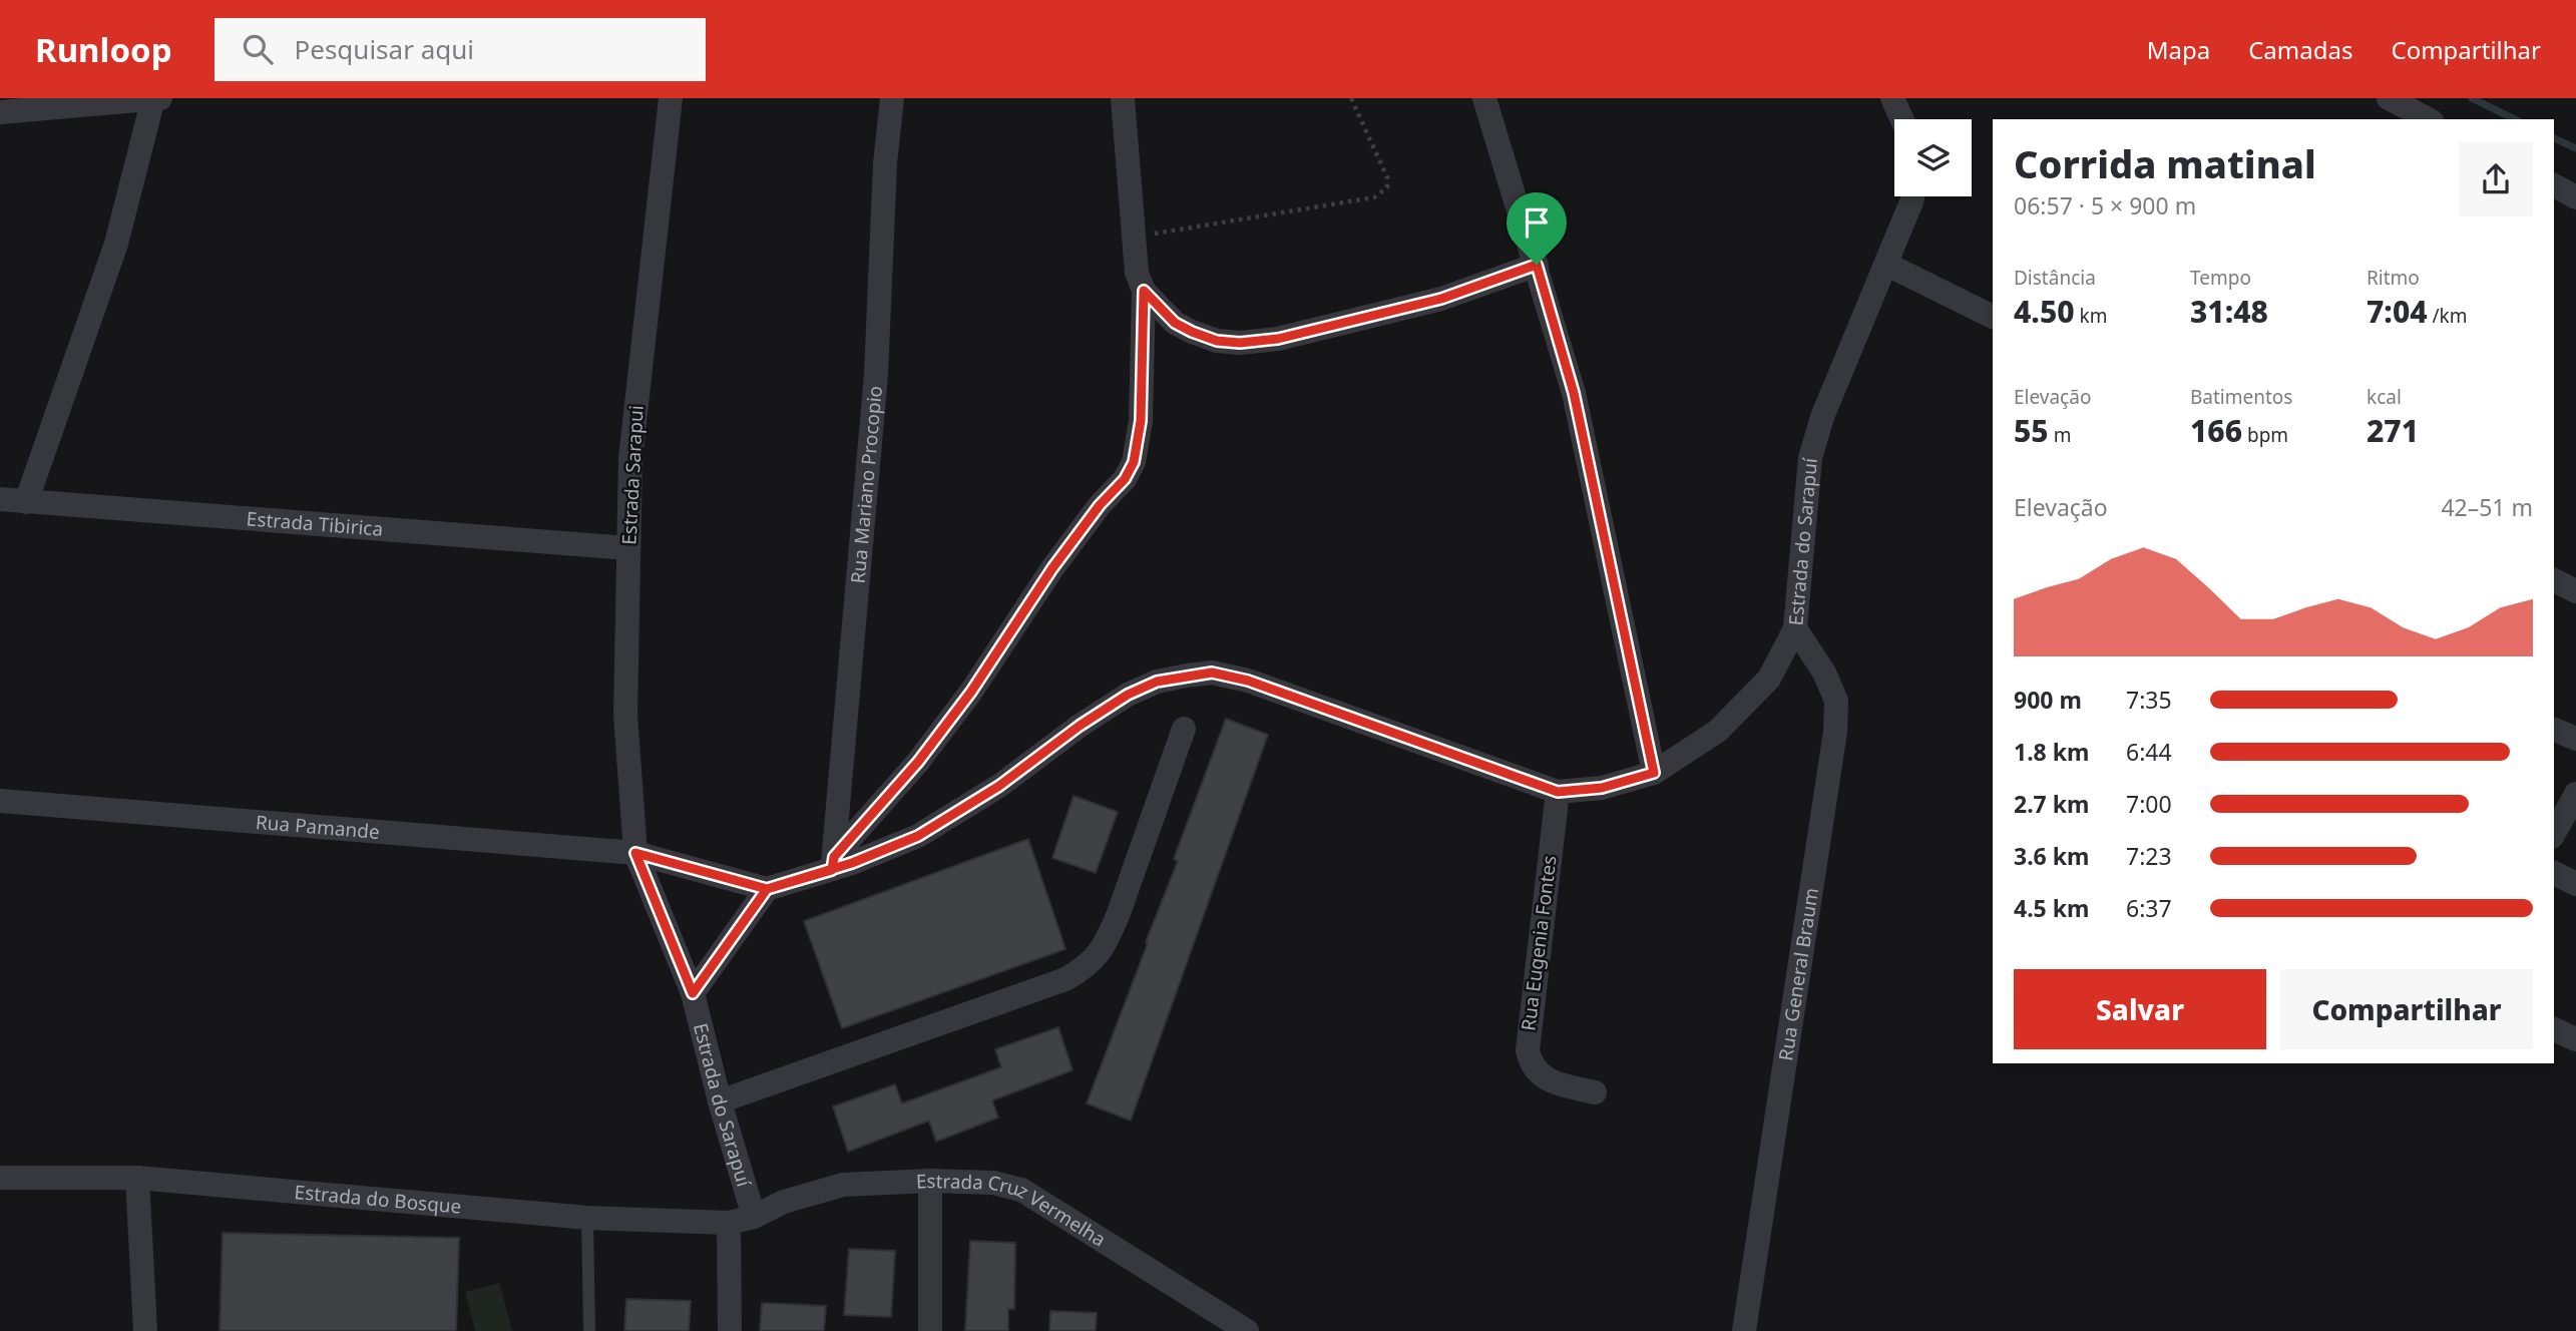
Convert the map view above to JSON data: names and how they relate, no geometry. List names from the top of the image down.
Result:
{
  "streets": {
    "street": [
      "Estrada Sarapui",
      "Rua Mariano Procopio",
      "Estrada Tibirica",
      "Estrada do Sarapuí",
      "Rua Pamande",
      "Rua Eugenia Fontes",
      "Rua General Braum",
      "Estrada do Bosque",
      "Estrada Cruz Vermelha"
    ]
  },
  "crossings": [
    ["Estrada Sarapui", "Estrada Tibirica"],
    ["Estrada Sarapui", "Estrada do Sarapuí"],
    ["Estrada Sarapui", "Rua Pamande"],
    ["Rua Mariano Procopio", "Estrada do Sarapuí"],
    ["Estrada do Sarapuí", "Rua Pamande"],
    ["Estrada do Sarapuí", "Rua Eugenia Fontes"],
    ["Estrada do Sarapuí", "Rua General Braum"],
    ["Estrada do Sarapuí", "Estrada do Bosque"],
    ["Estrada do Sarapuí", "Estrada Cruz Vermelha"],
    ["Estrada do Bosque", "Estrada Cruz Vermelha"]
  ],
  "page": {
    "header": "Runloop",
    "search": "Pesquisar aqui",
    "nav": ["Mapa", "Camadas", "Compartilhar"],
    "heading": ["Corrida matinal", "06:57 · 5 × 900 m"],
    "stats": [
      ["Distância", "4.50 km"],
      ["Tempo", "31:48"],
      ["Ritmo", "7:04 /km"],
      ["Elevação", "55 m"],
      ["Batimentos", "166 bpm"],
      ["kcal", "271"]
    ],
    "chart": ["Elevação", "42–51 m"],
    "list": [
      {
        "name": "900 m",
        "note": "7:35"
      },
      {
        "name": "1.8 km",
        "note": "6:44"
      },
      {
        "name": "2.7 km",
        "note": "7:00"
      },
      {
        "name": "3.6 km",
        "note": "7:23"
      },
      {
        "name": "4.5 km",
        "note": "6:37"
      }
    ],
    "buttons": ["Salvar", "Compartilhar"]
  }
}
